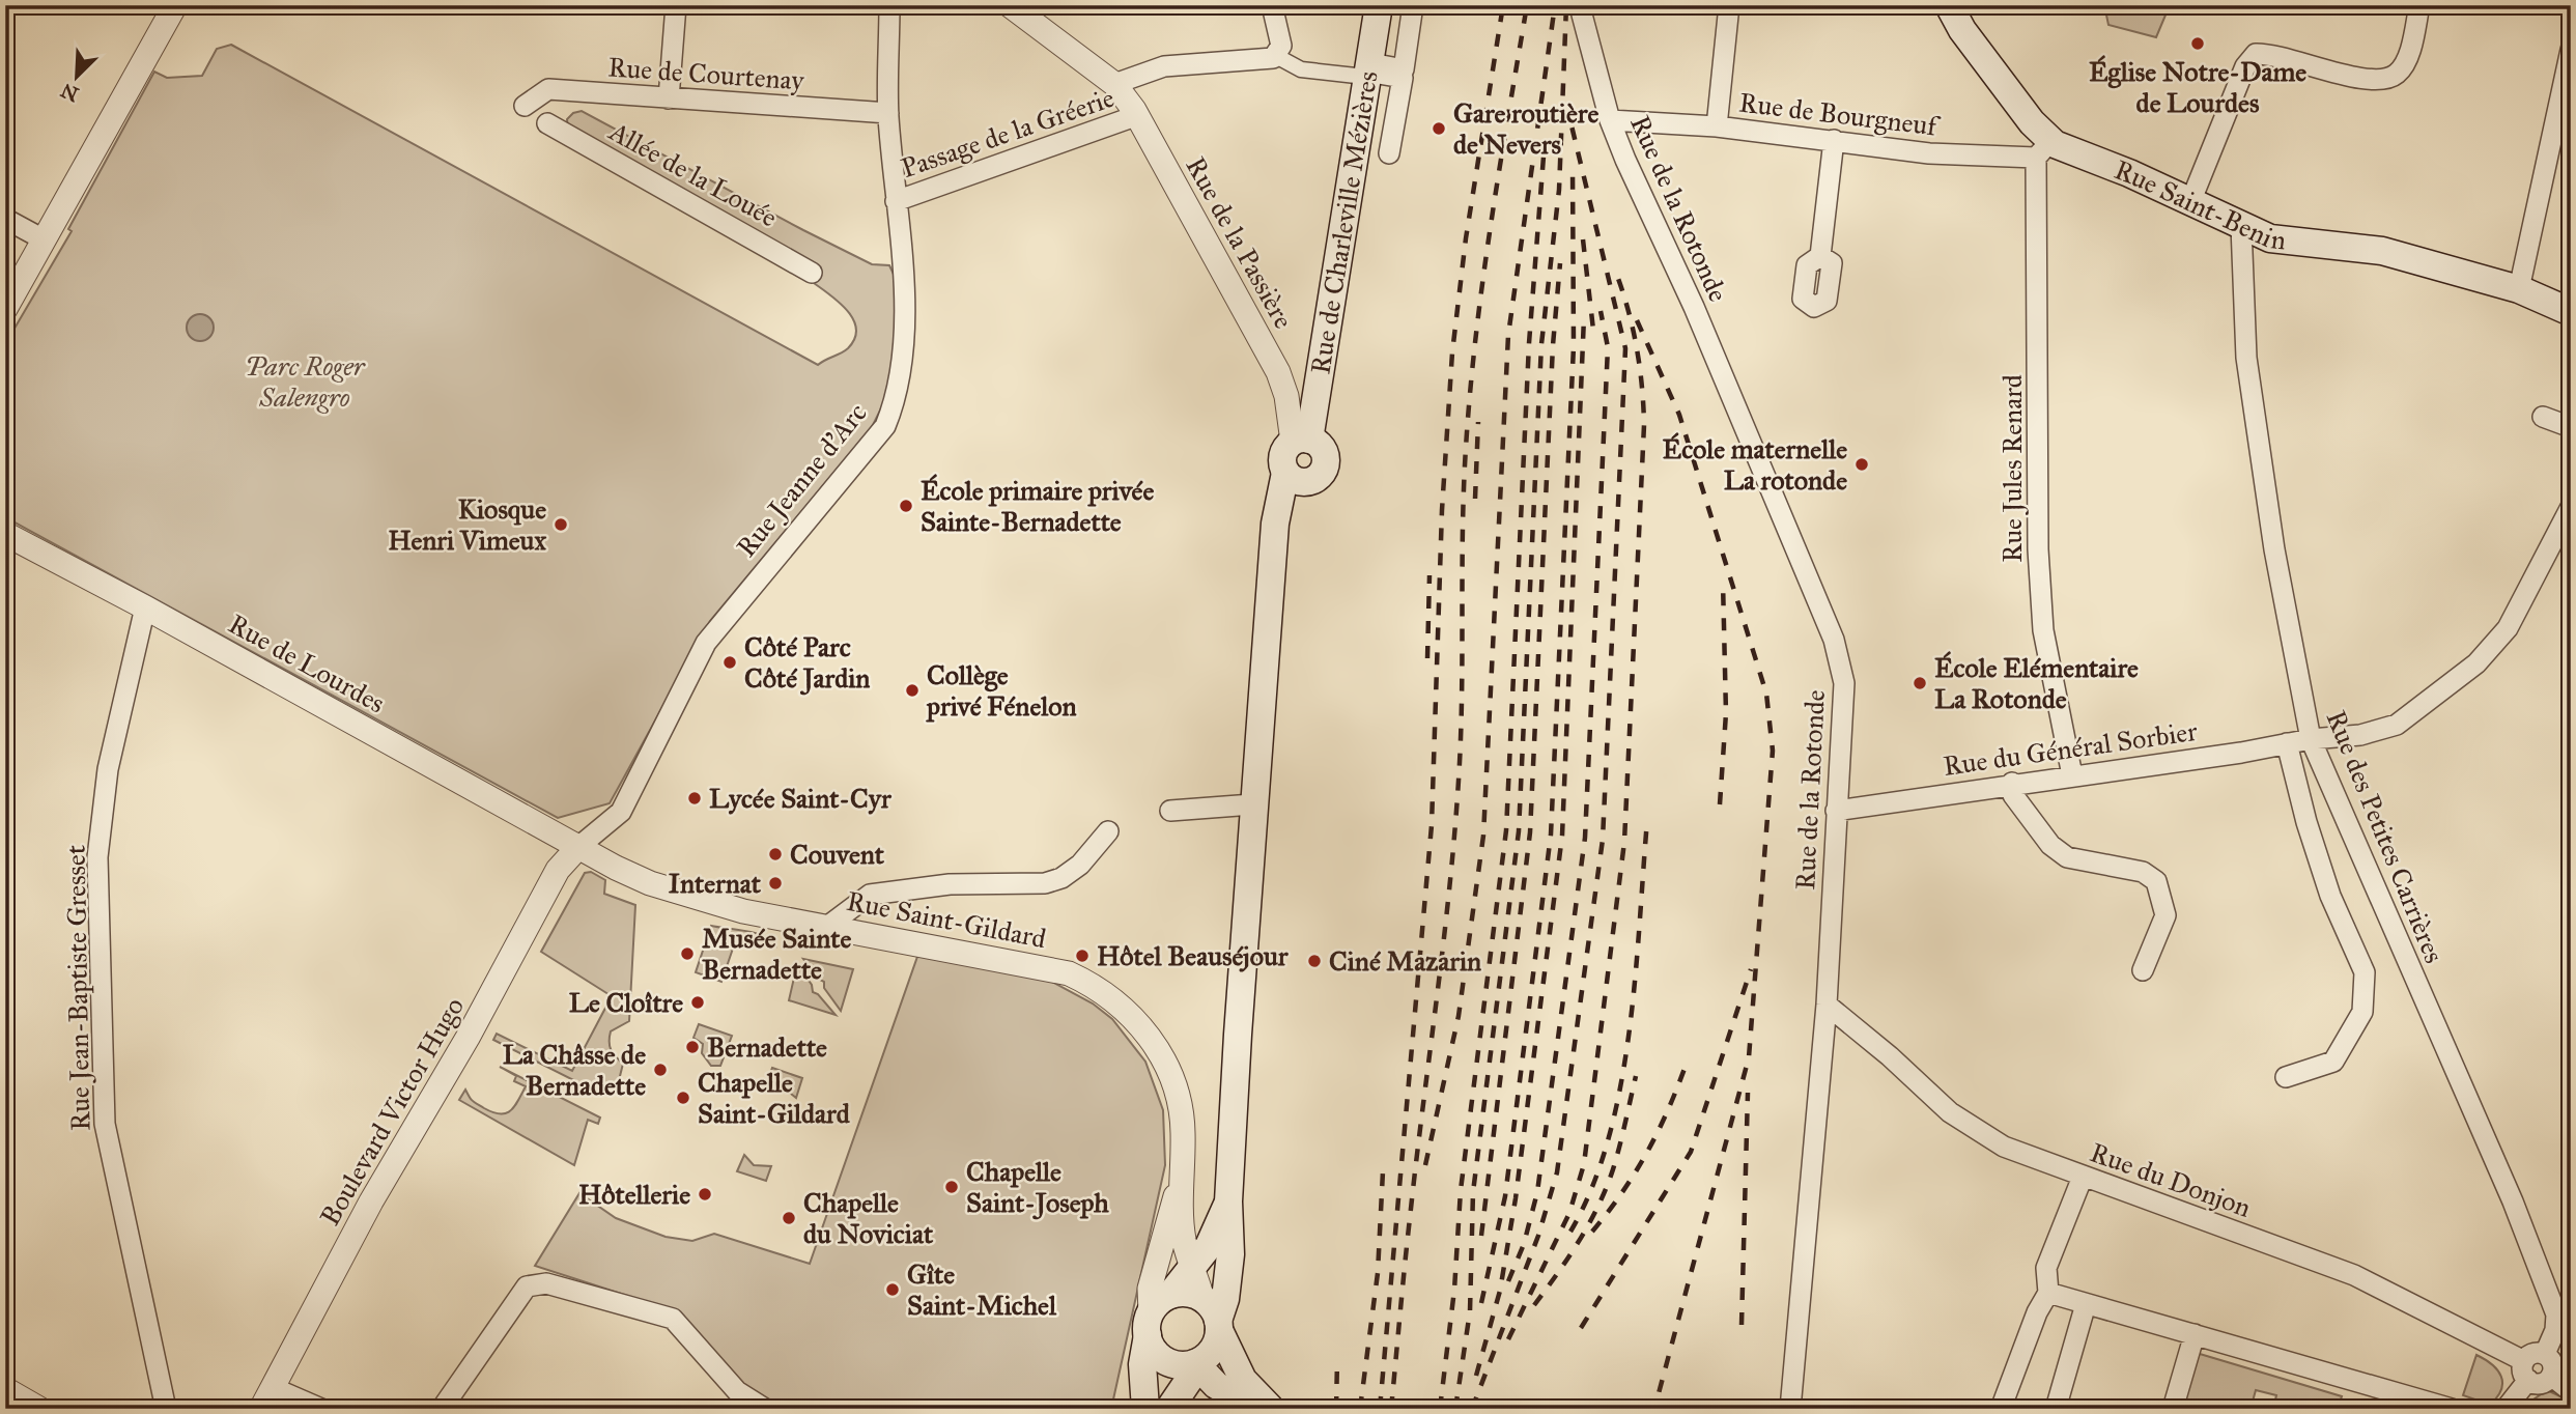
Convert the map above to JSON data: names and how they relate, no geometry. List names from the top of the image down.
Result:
{
  "streets": {
    "main road": ["Rue Saint-Benin", "Rue de Charleville Mézières"],
    "street": [
      "Rue de Courtenay",
      "Rue de Bourgneuf",
      "Passage de la Gréerie",
      "Allée de la Louée",
      "Rue de la Rotonde",
      "Rue de la Passière",
      "Rue Jules Renard",
      "Rue Jeanne d'Arc",
      "Rue de Lourdes",
      "Rue du Général Sorbier",
      "Rue des Petites Carrières",
      "Rue Saint-Gildard",
      "Rue Jean-Baptiste Gresset",
      "Boulevard Victor Hugo",
      "Rue du Donjon"
    ]
  },
  "crossings": [
    ["Rue de Courtenay", "Rue Jeanne d'Arc"],
    ["Rue de Bourgneuf", "Rue Saint-Benin"],
    ["Rue de Bourgneuf", "Rue de la Rotonde"],
    ["Rue de Bourgneuf", "Rue Jules Renard"],
    ["Passage de la Gréerie", "Rue de la Passière"],
    ["Passage de la Gréerie", "Rue Jeanne d'Arc"],
    ["Rue Saint-Benin", "Rue Jules Renard"],
    ["Rue Saint-Benin", "Rue des Petites Carrières"],
    ["Rue de la Rotonde", "Rue du Général Sorbier"],
    ["Rue de la Rotonde", "Rue du Donjon"],
    ["Rue de Charleville Mézières", "Rue de la Passière"],
    ["Rue Jules Renard", "Rue du Général Sorbier"],
    ["Rue Jeanne d'Arc", "Rue de Lourdes"],
    ["Rue Jeanne d'Arc", "Rue Saint-Gildard"],
    ["Rue Jeanne d'Arc", "Boulevard Victor Hugo"],
    ["Rue de Lourdes", "Rue Saint-Gildard"],
    ["Rue de Lourdes", "Rue Jean-Baptiste Gresset"],
    ["Rue de Lourdes", "Boulevard Victor Hugo"],
    ["Rue du Général Sorbier", "Rue des Petites Carrières"],
    ["Rue des Petites Carrières", "Rue du Donjon"],
    ["Rue Saint-Gildard", "Boulevard Victor Hugo"]
  ],
  "parks": ["Parc Roger Salengro"],
  "places": [
    "Église Notre-Dame de Lourdes",
    "Gare routière de Nevers",
    "École maternelle La rotonde",
    "École primaire privée Sainte-Bernadette",
    "Kiosque Henri Vimeux",
    "Côté Parc Côté Jardin",
    "École Elémentaire La Rotonde",
    "Collège privé Fénelon",
    "Lycée Saint-Cyr",
    "Couvent",
    "Internat",
    "Musée Sainte Bernadette",
    "Hôtel Beauséjour",
    "Ciné Mazarin",
    "Le Cloître",
    "Bernadette",
    "La Châsse de Bernadette",
    "Chapelle Saint-Gildard",
    "Chapelle Saint-Joseph",
    "Hôtellerie",
    "Chapelle du Noviciat",
    "Gîte Saint-Michel"
  ],
  "north": "bottom left"
}
